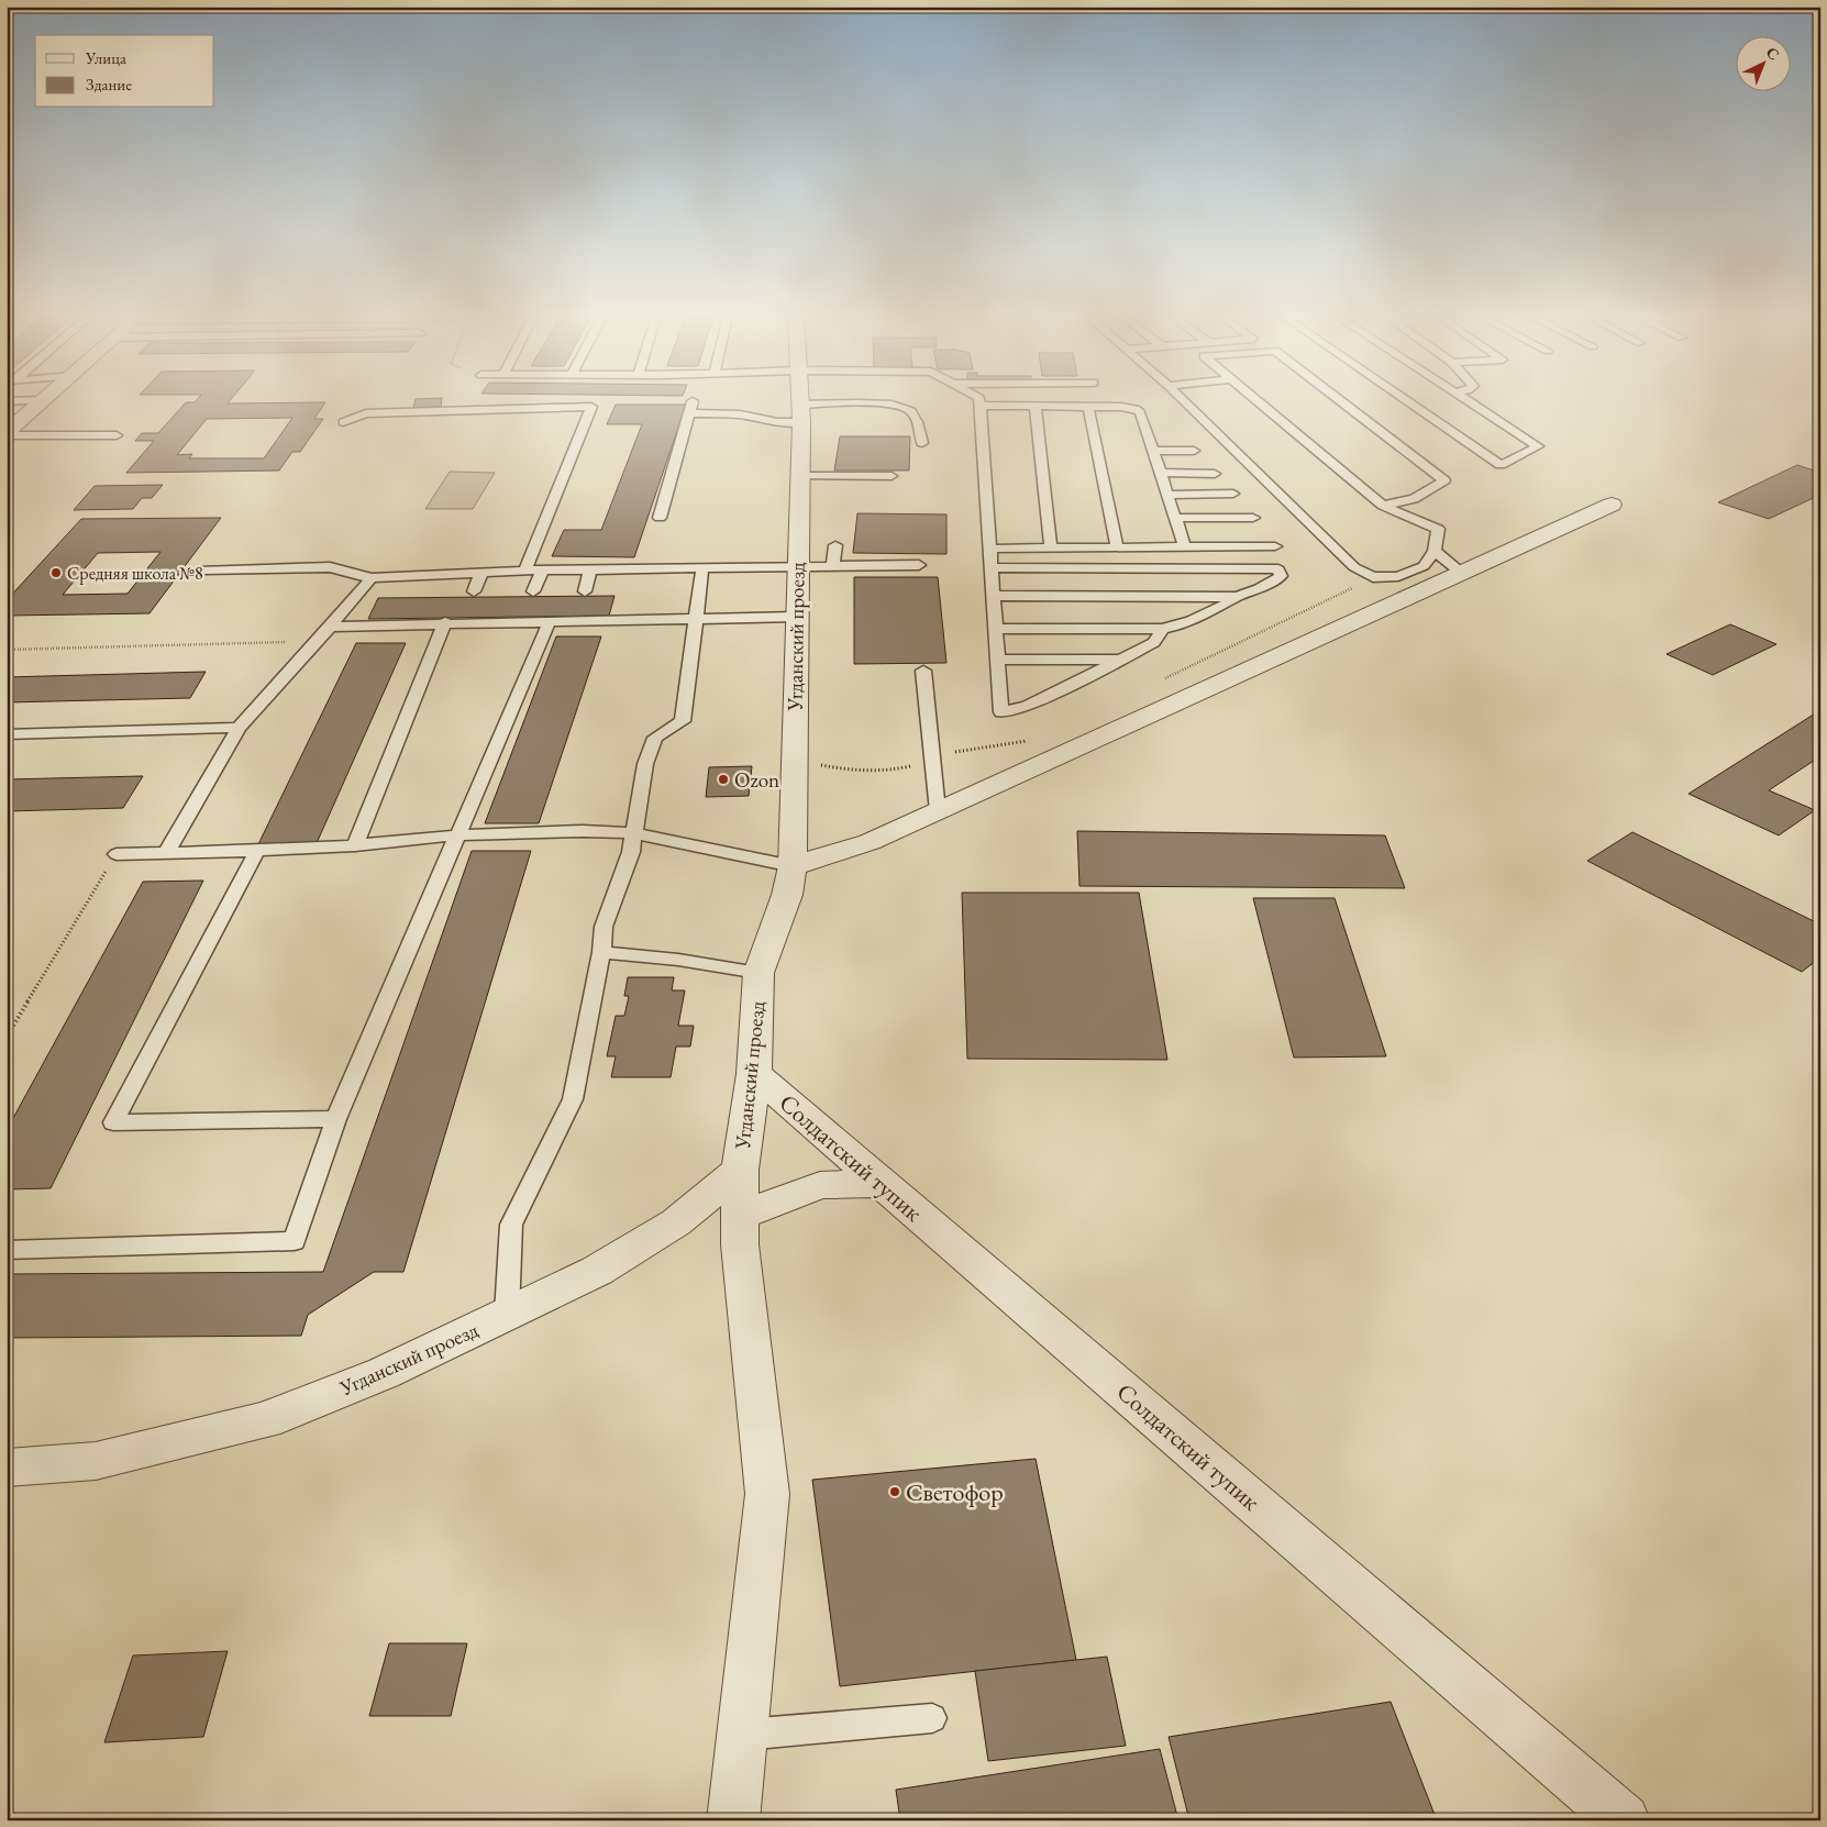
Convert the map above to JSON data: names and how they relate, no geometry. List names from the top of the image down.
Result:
{
  "streets": {
    "street": ["Угданский проезд", "Солдатский тупик"]
  },
  "crossings": [
    ["Угданский проезд", "Солдатский тупик"]
  ],
  "places": ["Средняя школа №8", "Ozon", "Светофор"],
  "legend": ["Улица", "Здание"],
  "north": "top right"
}
